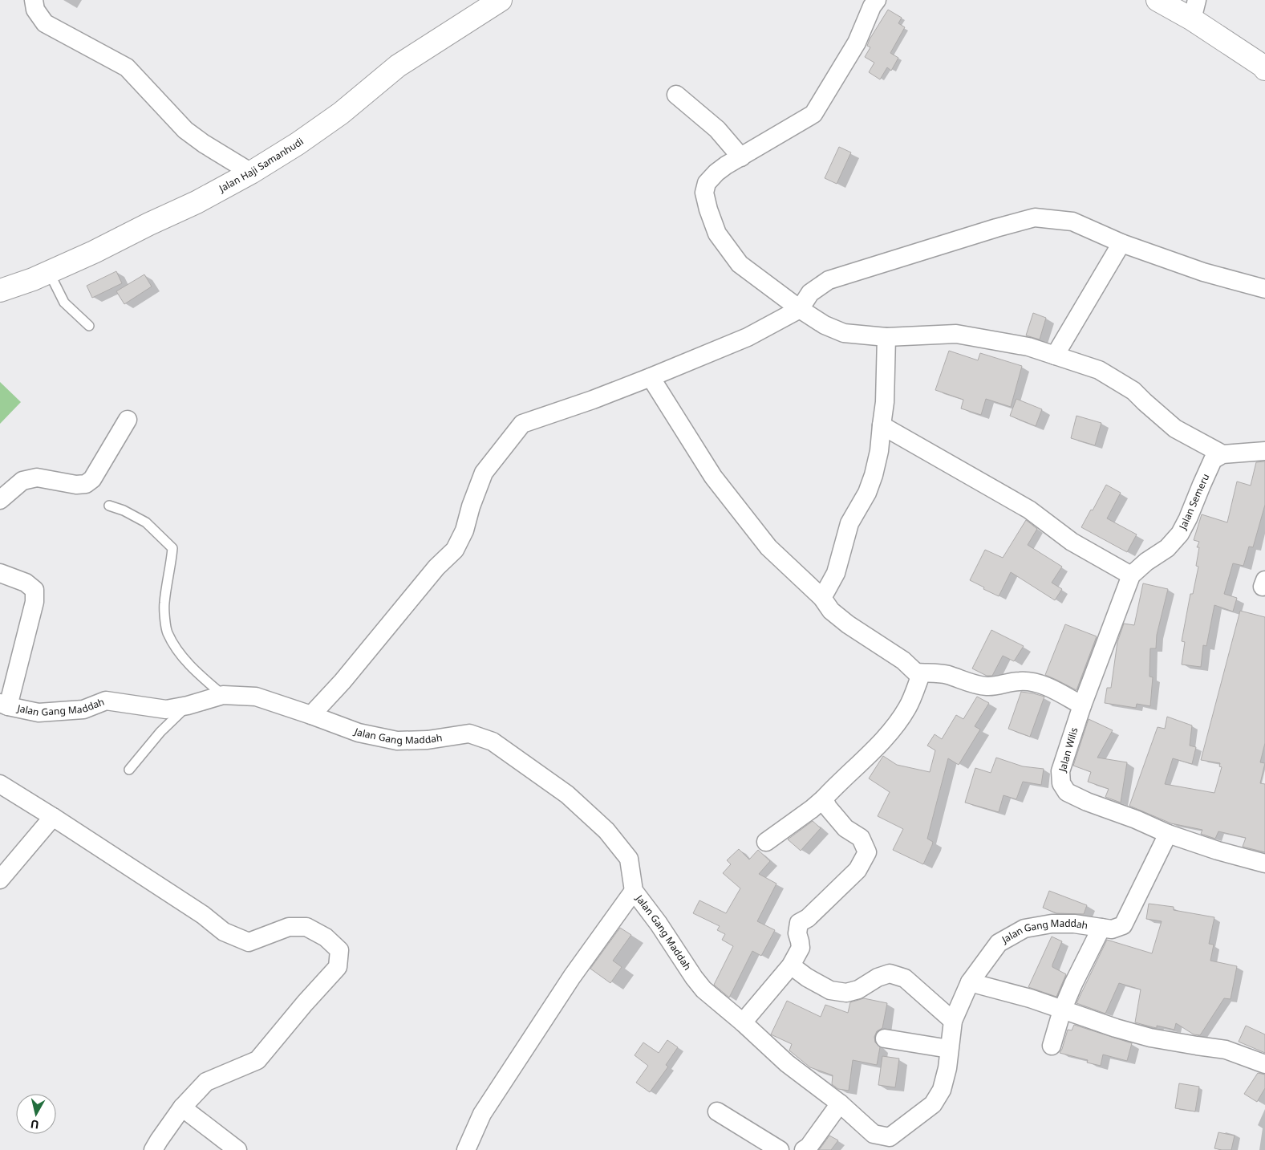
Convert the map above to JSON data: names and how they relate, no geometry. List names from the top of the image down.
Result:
{
  "streets": {
    "street": [
      "Jalan Haji Samanhudi",
      "Jalan Semeru",
      "Jalan Gang Maddah",
      "Jalan Wilis"
    ]
  },
  "crossings": [
    ["Jalan Semeru", "Jalan Wilis"],
    ["Jalan Gang Maddah", "Jalan Wilis"]
  ],
  "north": "bottom"
}
